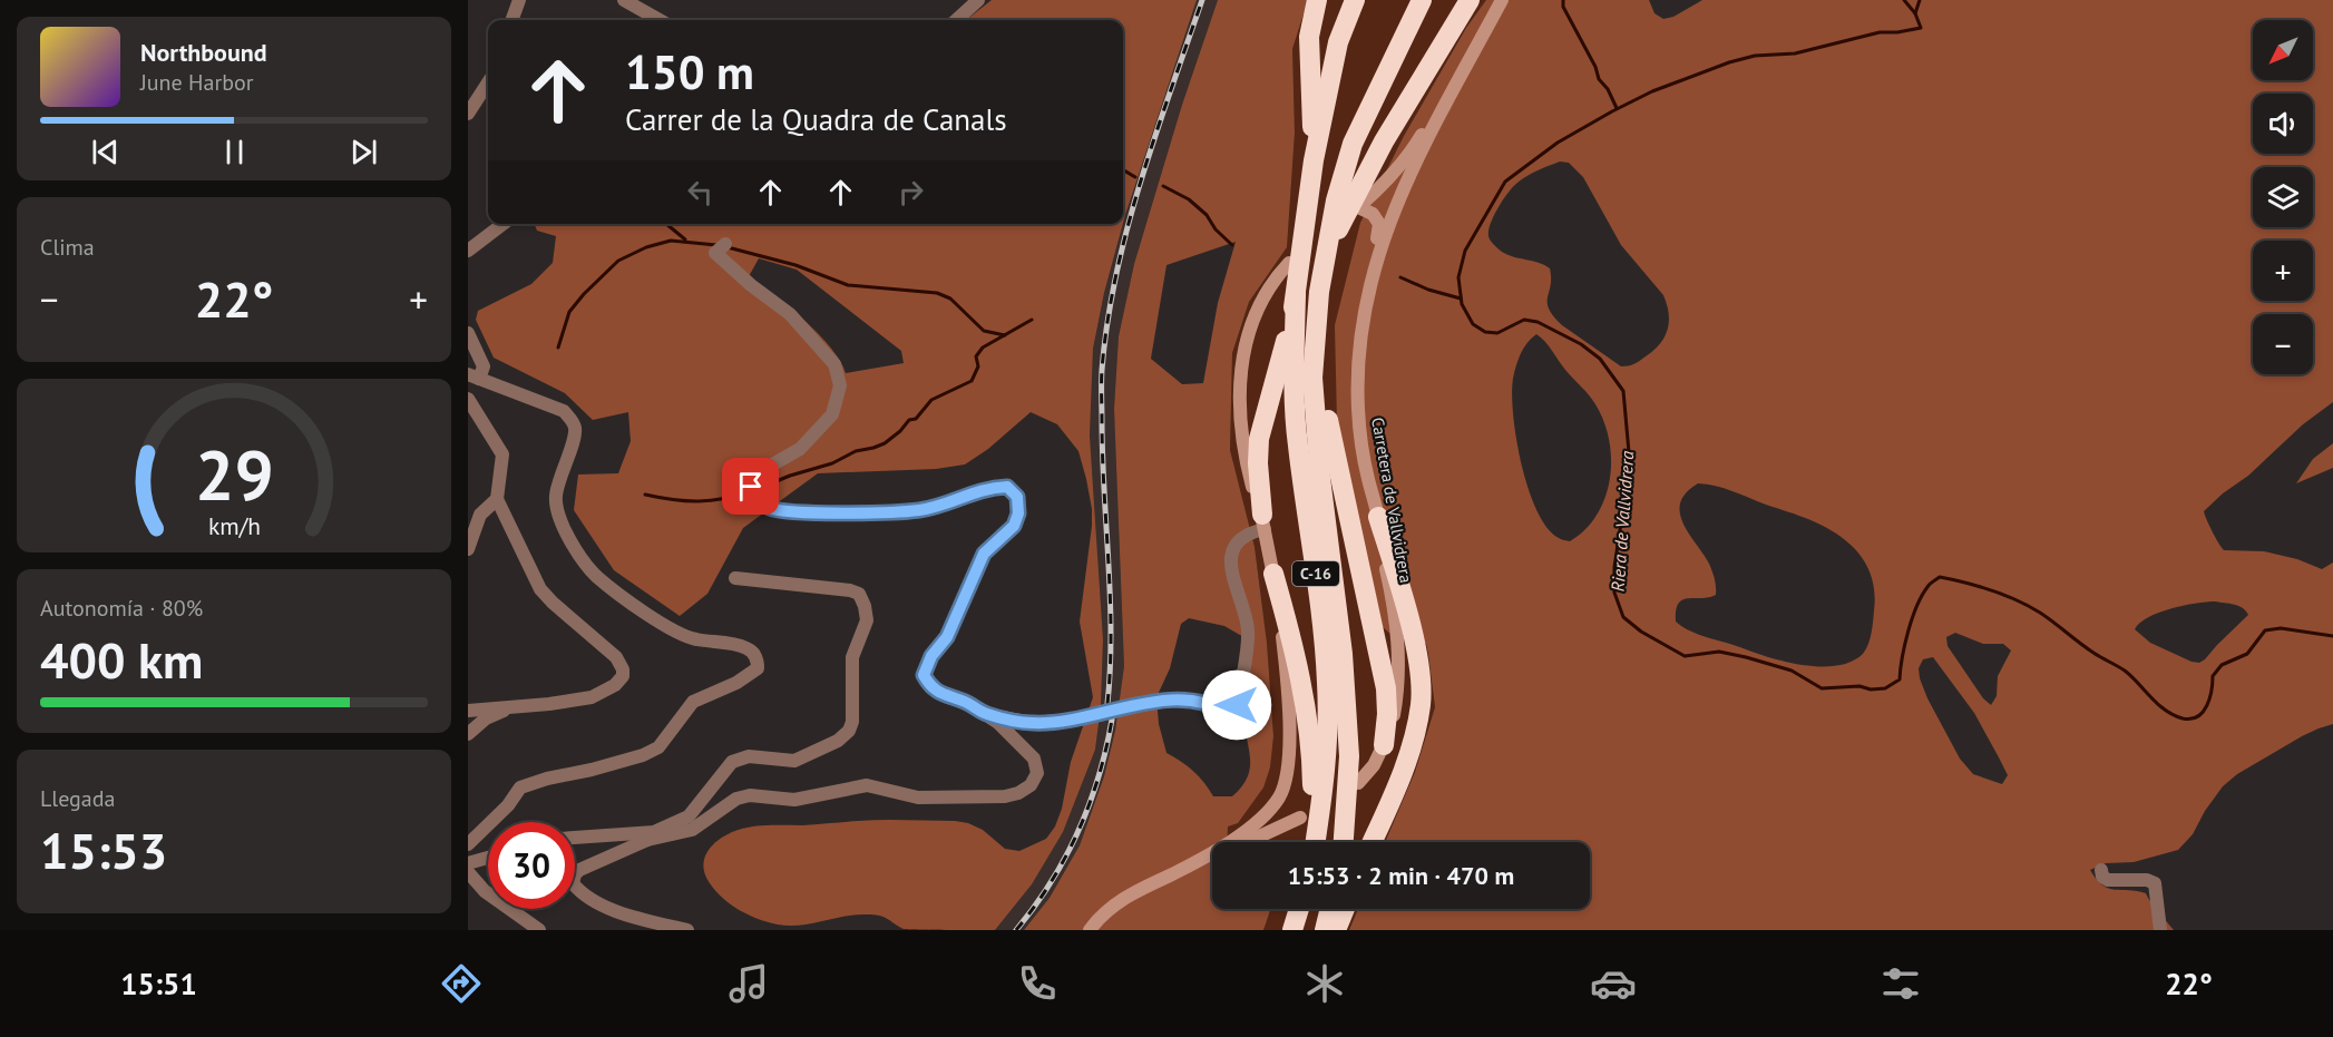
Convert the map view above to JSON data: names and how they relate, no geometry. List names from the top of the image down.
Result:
{
  "streets": {
    "highway": ["C-16"],
    "main road": ["Carretera de Vallvidrera"]
  },
  "water": ["Riera de Vallvidrera"],
  "north": "bottom left",
  "page": {
    "map_buttons": ["+", "−"],
    "turn": ["150 m", "Carrer de la Quadra de Canals"],
    "song": ["Northbound", "June Harbor"],
    "tile": [
      "Clima",
      ["Autonomía · 80%", "400 km"],
      ["Llegada", "15:53"]
    ],
    "heat": ["−", "22°", "+"],
    "limit": "30",
    "trip": "15:53 · 2 min · 470 m",
    "tabs": ["15:51", "22°"],
    "gauge": ["29", "km/h"]
  }
}
